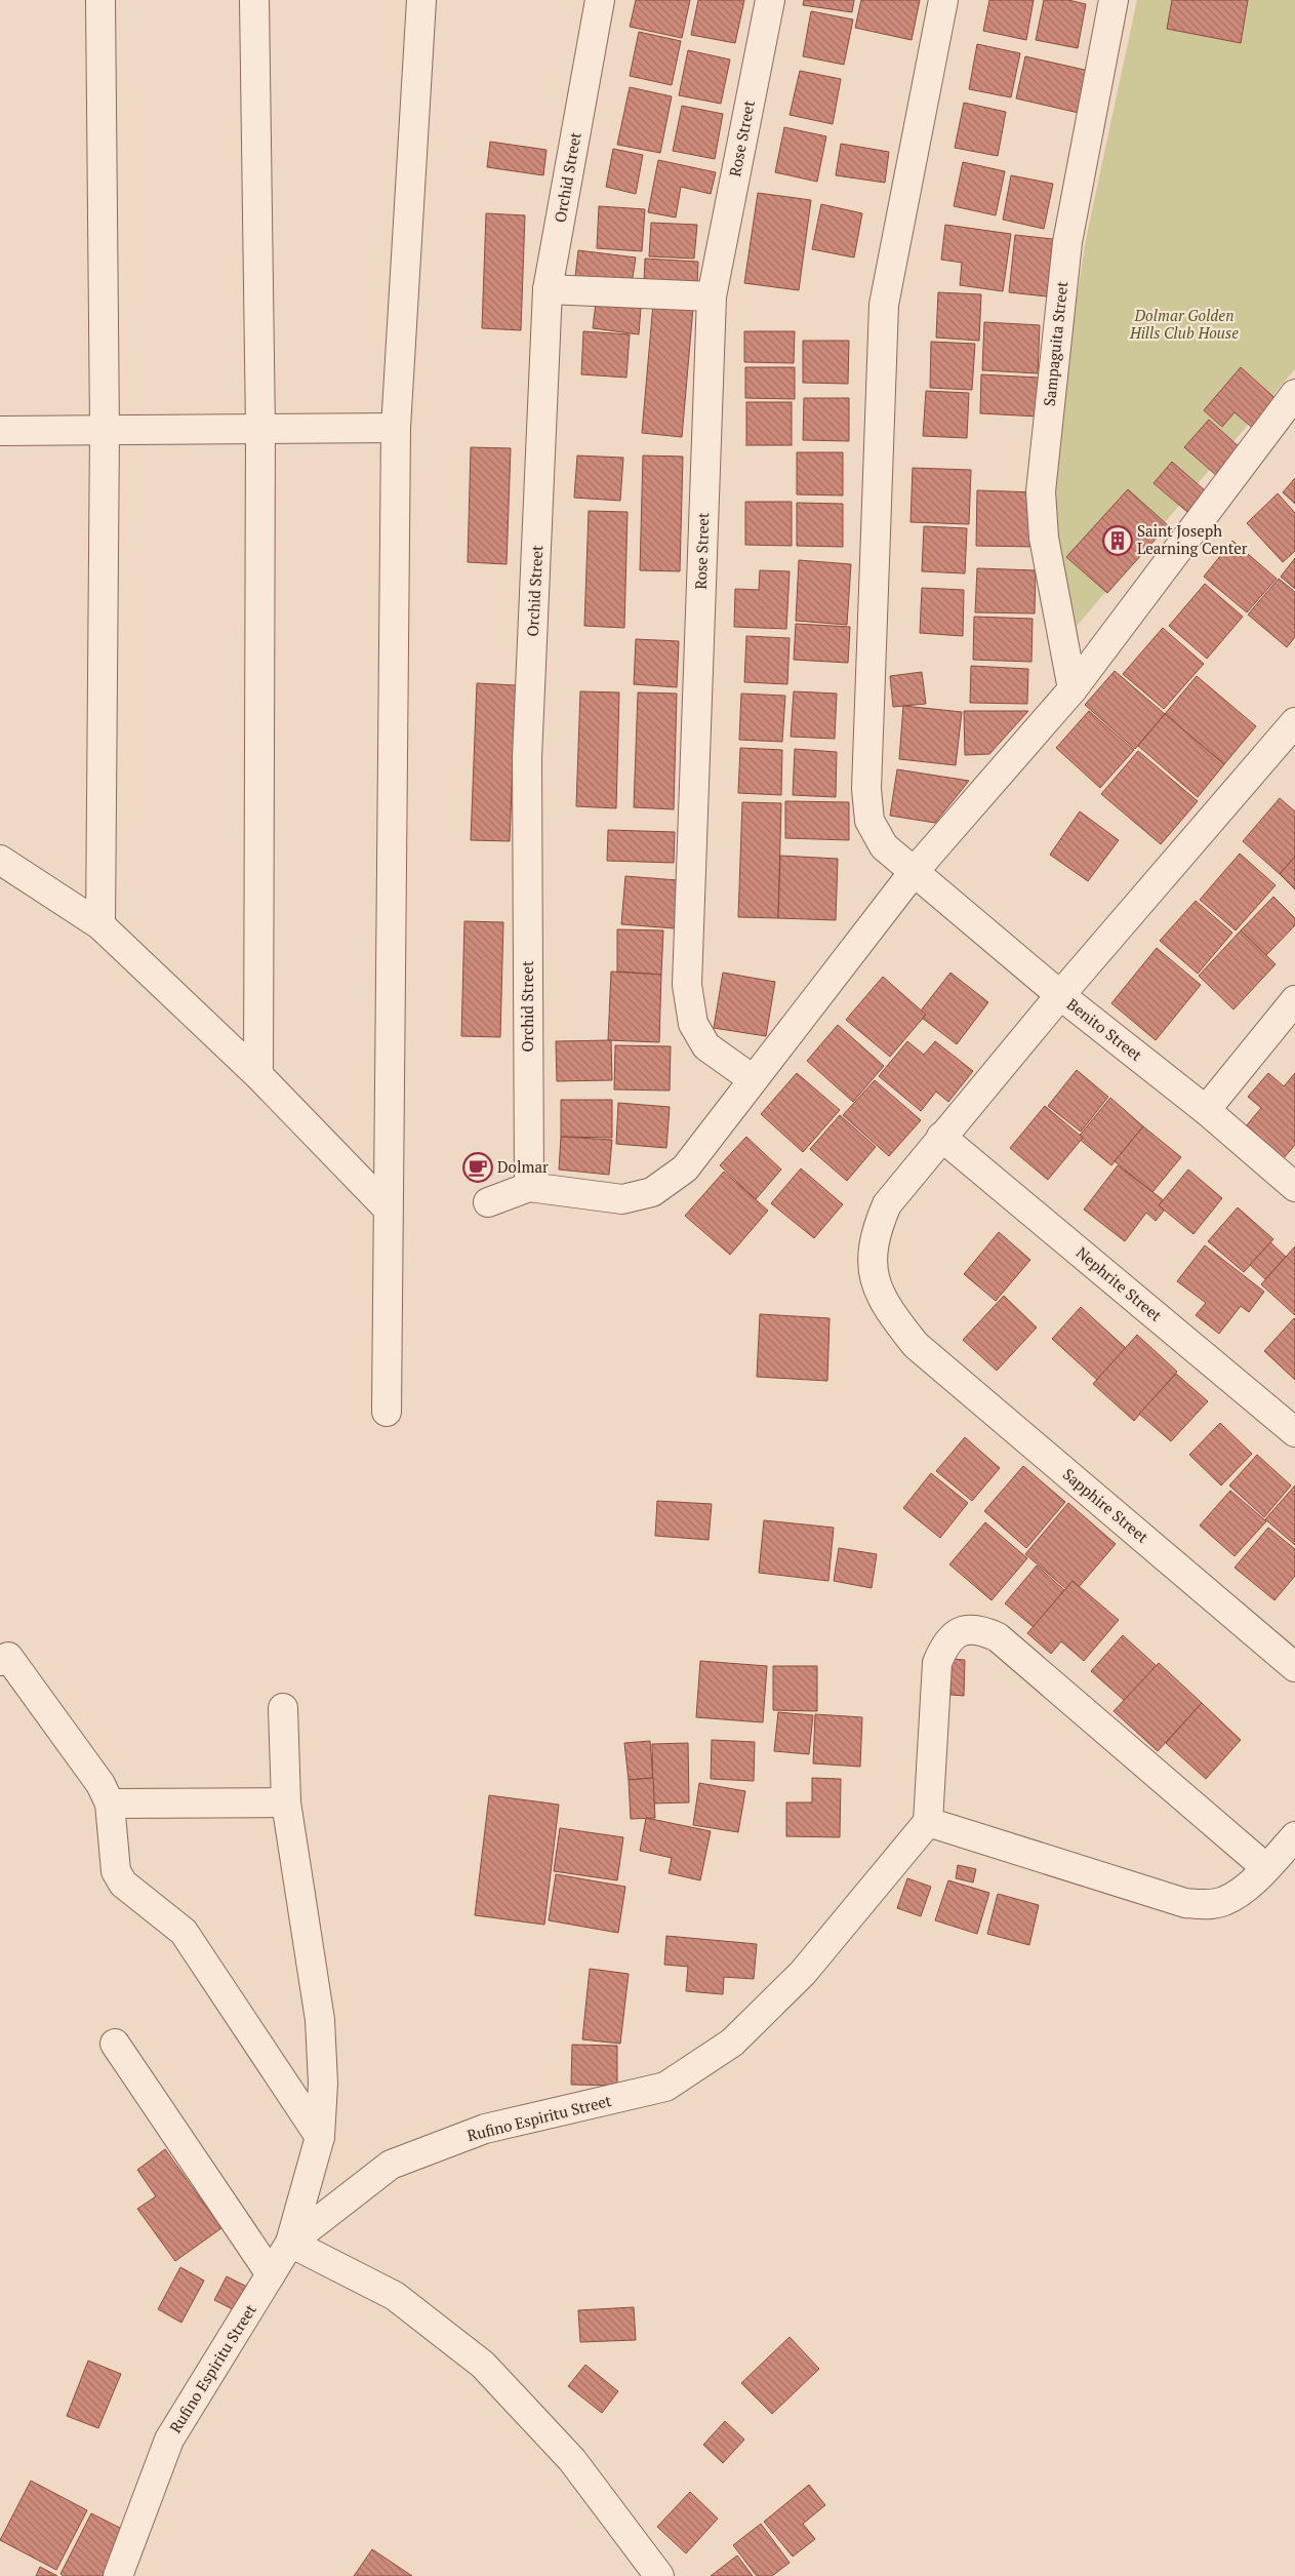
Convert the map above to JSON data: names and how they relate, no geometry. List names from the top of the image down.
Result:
{
  "streets": {
    "street": [
      "Rose Street",
      "Orchid Street",
      "Sampaguita Street",
      "Benito Street",
      "Nephrite Street",
      "Sapphire Street",
      "Rufino Espiritu Street"
    ]
  },
  "crossings": [
    ["Benito Street", "Sapphire Street"],
    ["Nephrite Street", "Sapphire Street"]
  ],
  "parks": ["Dolmar Golden Hills Club House"],
  "places": {
    "building": ["Saint Joseph Learning Center"],
    "cafe": ["Dolmar"]
  }
}
